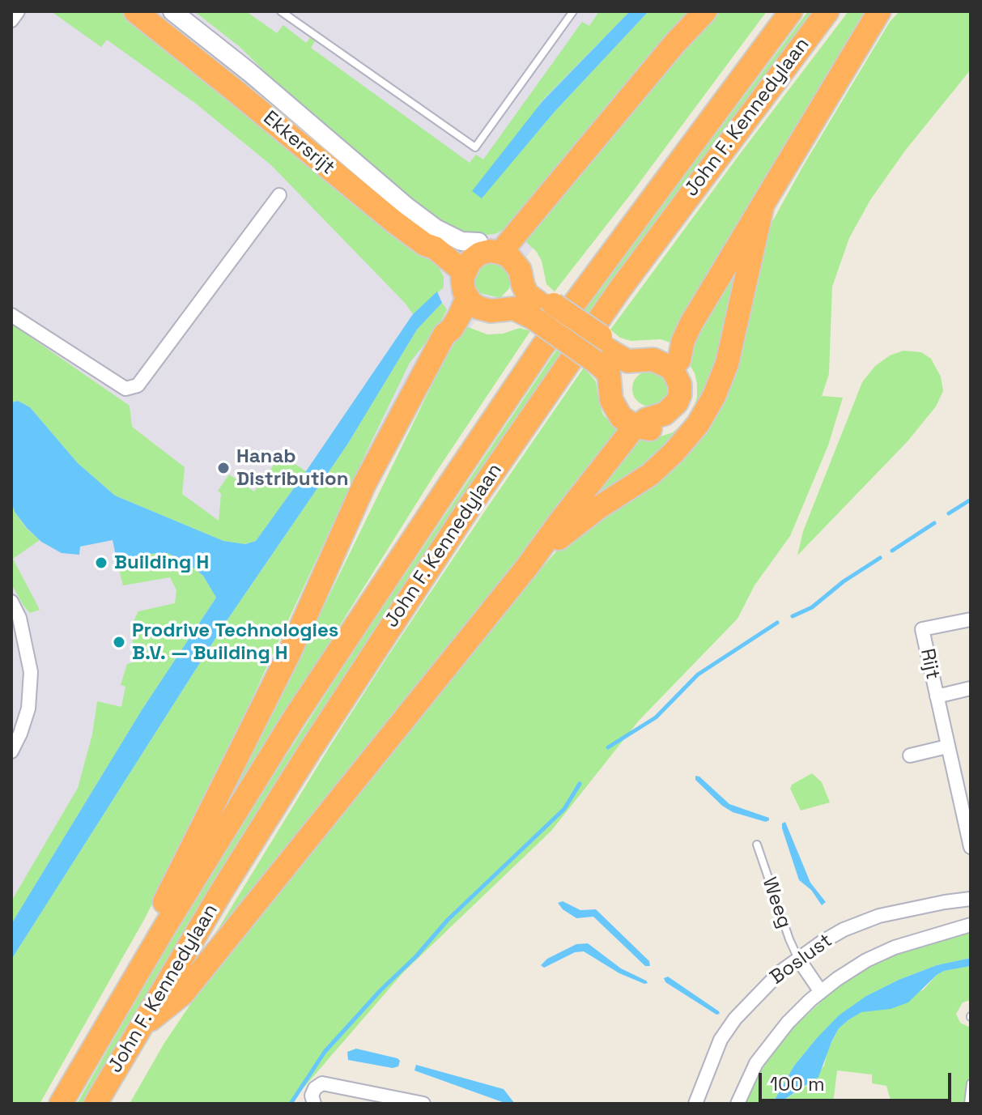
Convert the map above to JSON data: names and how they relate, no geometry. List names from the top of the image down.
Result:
{
  "streets": {
    "highway": ["John F. Kennedylaan", "Ekkersrijt"],
    "street": ["Rijt", "Weeg", "Boslust"]
  },
  "crossings": [
    ["Weeg", "Boslust"]
  ],
  "places": ["Hanab Distribution", "Building H", "Prodrive Technologies B.V. — Building H"],
  "scale_bar": "100 m"
}
